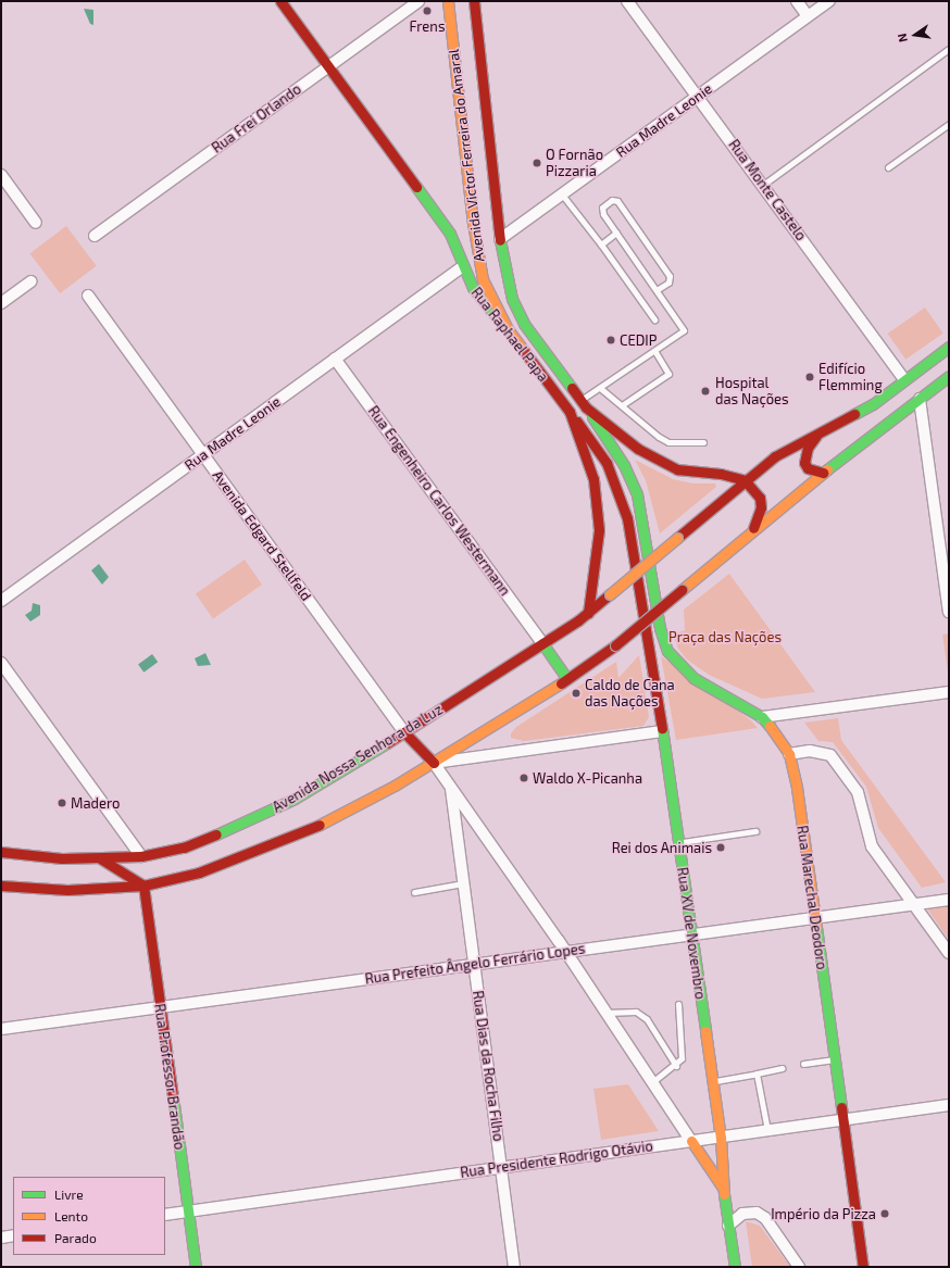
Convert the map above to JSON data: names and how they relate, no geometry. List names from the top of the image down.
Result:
{
  "streets": {
    "main road": [
      "Avenida Victor Ferreira do Amaral",
      "Rua Raphael Papa",
      "Avenida Nossa Senhora da Luz",
      "Rua Marechal Deodoro",
      "Rua XV de Novembro",
      "Rua Professor Brandão"
    ],
    "street": [
      "Rua Frei Orlando",
      "Rua Madre Leonie",
      "Rua Monte Castelo",
      "Rua Engenheiro Carlos Westermann",
      "Avenida Edgard Stellfeld",
      "Rua Prefeito Ângelo Ferrário Lopes",
      "Rua Dias da Rocha Filho",
      "Rua Presidente Rodrigo Otávio"
    ]
  },
  "crossings": [
    ["Rua Frei Orlando", "Rua Raphael Papa"],
    ["Rua Madre Leonie", "Avenida Victor Ferreira do Amaral"],
    ["Rua Madre Leonie", "Rua Monte Castelo"],
    ["Rua Madre Leonie", "Rua Raphael Papa"],
    ["Rua Madre Leonie", "Rua Engenheiro Carlos Westermann"],
    ["Rua Madre Leonie", "Avenida Edgard Stellfeld"],
    ["Avenida Victor Ferreira do Amaral", "Rua Raphael Papa"],
    ["Rua Monte Castelo", "Avenida Nossa Senhora da Luz"],
    ["Rua Raphael Papa", "Rua Marechal Deodoro"],
    ["Rua Raphael Papa", "Rua XV de Novembro"],
    ["Rua Engenheiro Carlos Westermann", "Avenida Nossa Senhora da Luz"],
    ["Avenida Edgard Stellfeld", "Avenida Nossa Senhora da Luz"],
    ["Rua Marechal Deodoro", "Rua Prefeito Ângelo Ferrário Lopes"],
    ["Rua Marechal Deodoro", "Rua Presidente Rodrigo Otávio"],
    ["Rua XV de Novembro", "Rua Prefeito Ângelo Ferrário Lopes"],
    ["Rua XV de Novembro", "Rua Presidente Rodrigo Otávio"],
    ["Rua Prefeito Ângelo Ferrário Lopes", "Rua Dias da Rocha Filho"],
    ["Rua Prefeito Ângelo Ferrário Lopes", "Rua Professor Brandão"],
    ["Rua Dias da Rocha Filho", "Rua Presidente Rodrigo Otávio"],
    ["Rua Professor Brandão", "Rua Presidente Rodrigo Otávio"]
  ],
  "parks": ["Praça das Nações"],
  "places": [
    "Frens",
    "O Fornão Pizzaria",
    "CEDIP",
    "Edifício Flemming",
    "Hospital das Nações",
    "Caldo de Cana das Nações",
    "Waldo X-Picanha",
    "Madero",
    "Rei dos Animais",
    "Império da Pizza"
  ],
  "legend": ["Livre", "Lento", "Parado"],
  "north": "left"
}
